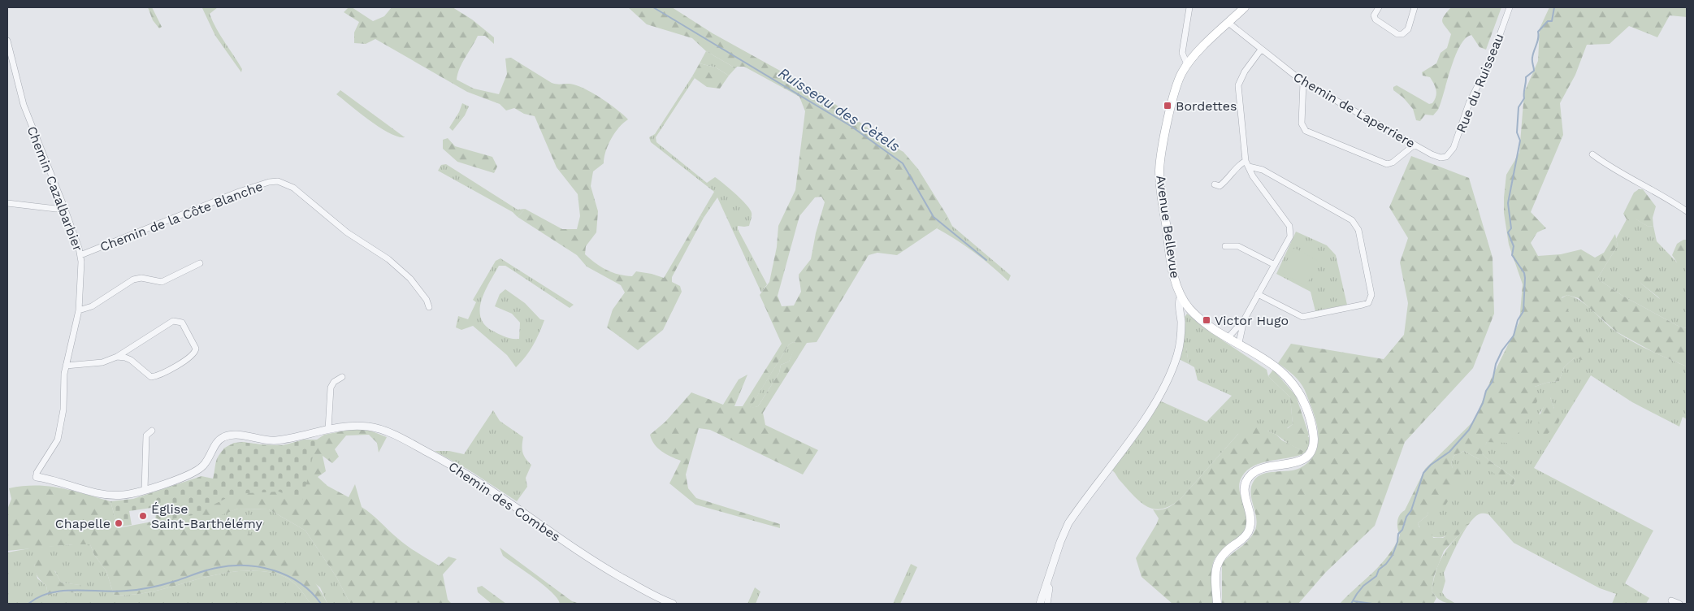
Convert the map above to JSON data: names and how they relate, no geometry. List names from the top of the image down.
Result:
{
  "streets": {
    "main road": ["Avenue Bellevue"],
    "street": [
      "Rue du Ruisseau",
      "Chemin de Laperriere",
      "Chemin Cazalbarbier",
      "Chemin de la Côte Blanche",
      "Chemin des Combes"
    ]
  },
  "crossings": [
    ["Rue du Ruisseau", "Chemin de Laperriere"],
    ["Chemin de Laperriere", "Avenue Bellevue"],
    ["Chemin Cazalbarbier", "Chemin de la Côte Blanche"],
    ["Chemin Cazalbarbier", "Chemin des Combes"]
  ],
  "water": ["Ruisseau des Cètels"],
  "places": {
    "transit": ["Bordettes", "Victor Hugo"],
    "other": ["Église Saint-Barthélémy", "Chapelle"]
  }
}
